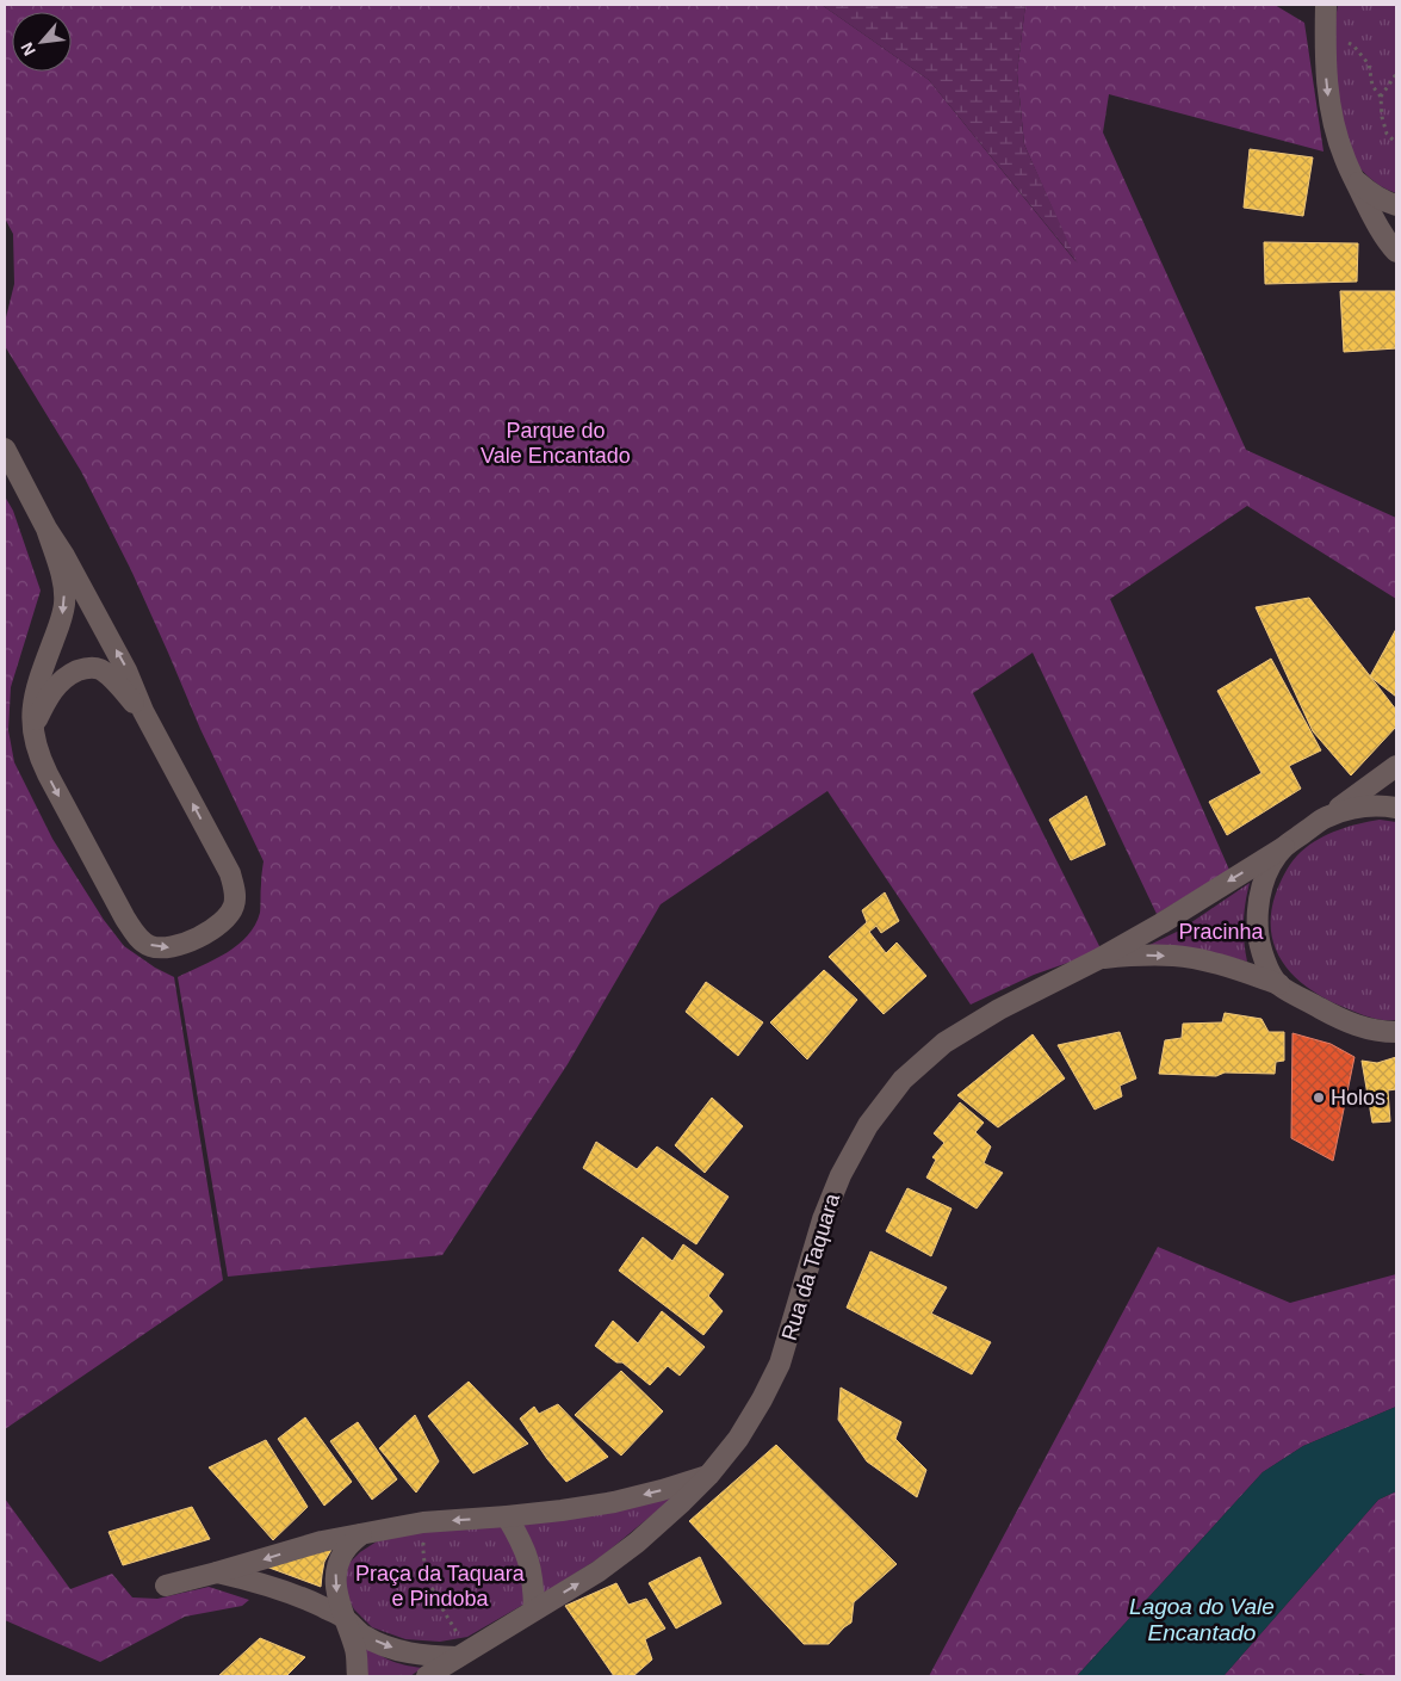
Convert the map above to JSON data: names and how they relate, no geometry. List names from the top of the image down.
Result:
{
  "streets": {
    "street": ["Rua da Taquara"]
  },
  "water": ["Lagoa do Vale Encantado"],
  "parks": ["Parque do Vale Encantado", "Pracinha", "Praça da Taquara e Pindoba"],
  "places": ["Holos"],
  "north": "bottom left"
}
